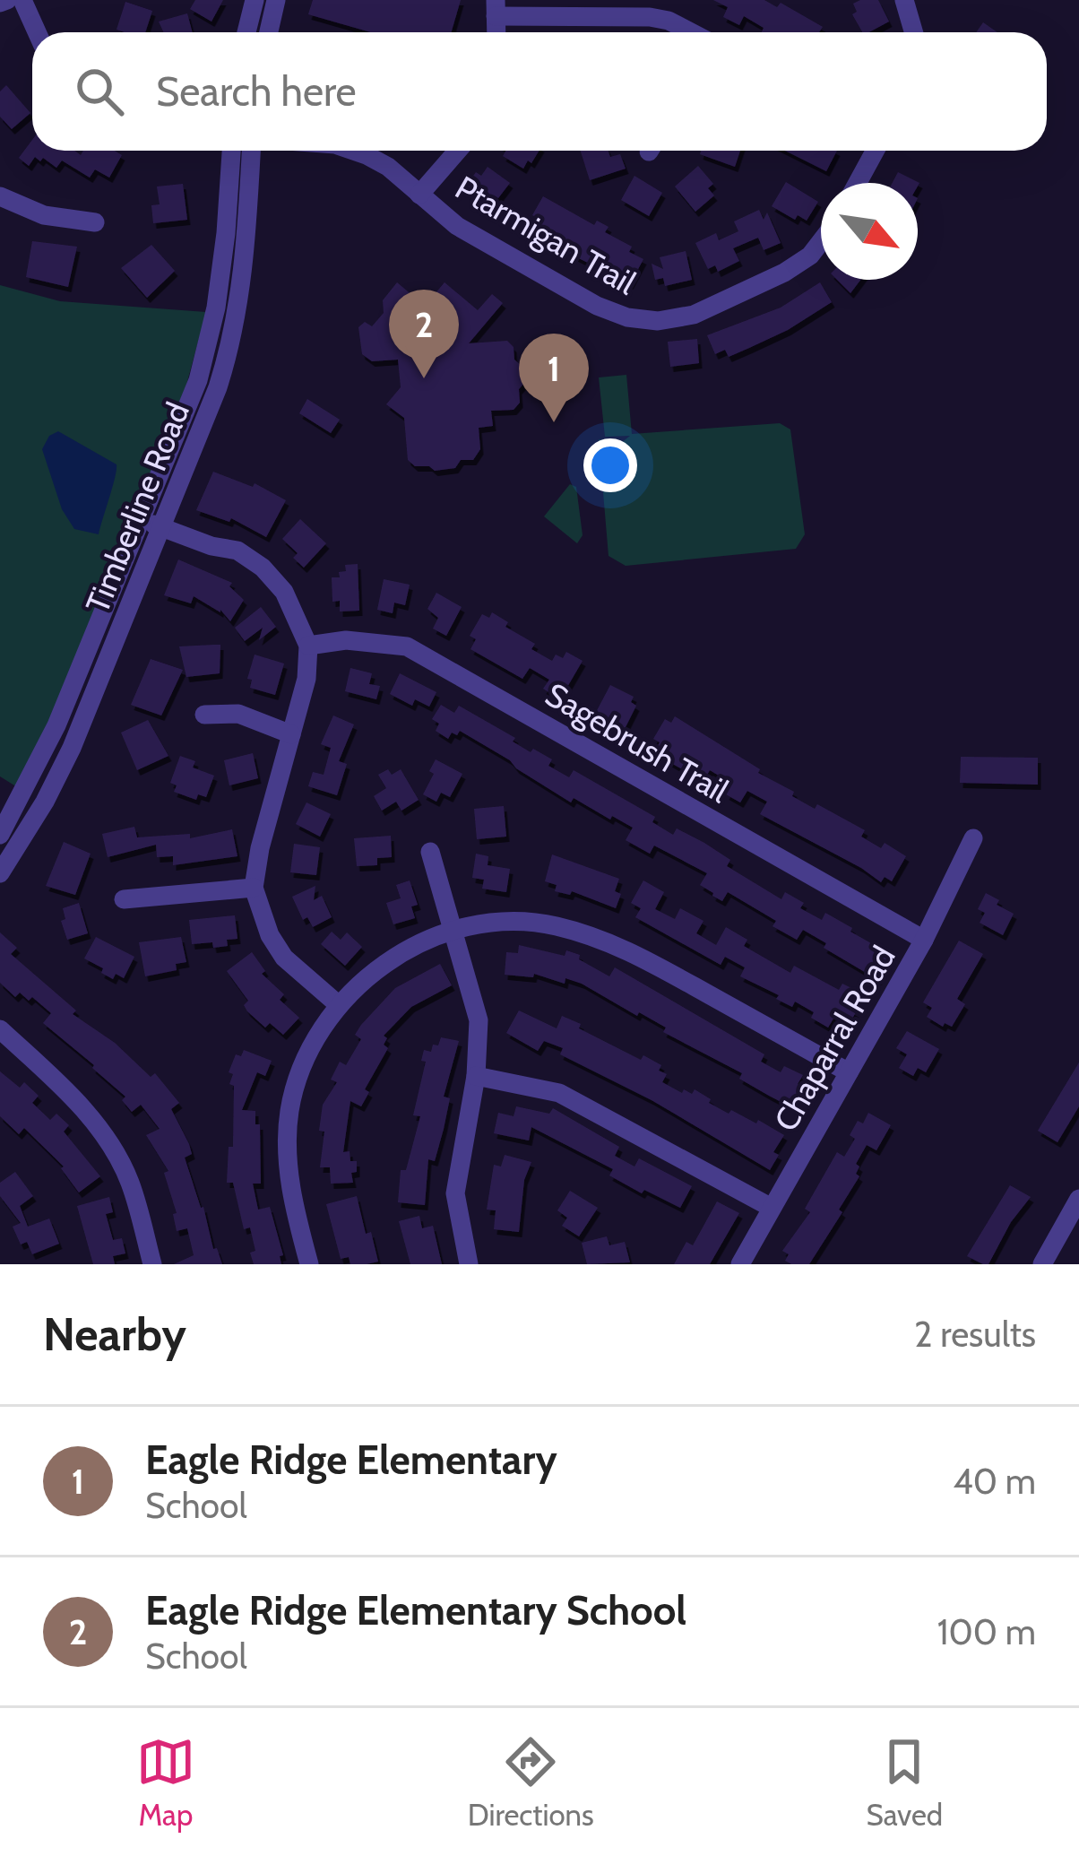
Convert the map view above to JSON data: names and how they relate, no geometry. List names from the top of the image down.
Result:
{
  "streets": {
    "street": [
      "Ptarmigan Trail",
      "Timberline Road",
      "Sagebrush Trail",
      "Chaparral Road"
    ]
  },
  "crossings": [
    ["Sagebrush Trail", "Chaparral Road"]
  ],
  "north": "bottom right",
  "page": {
    "search": "Search here",
    "pins": ["2", "1"],
    "heading": ["Nearby", "2 results"],
    "list": [
      {
        "mark": "1",
        "name": "Eagle Ridge Elementary",
        "note": "School",
        "value": "40 m"
      },
      {
        "mark": "2",
        "name": "Eagle Ridge Elementary School",
        "note": "School",
        "value": "100 m"
      }
    ],
    "nav": ["Map", "Directions", "Saved"]
  }
}
